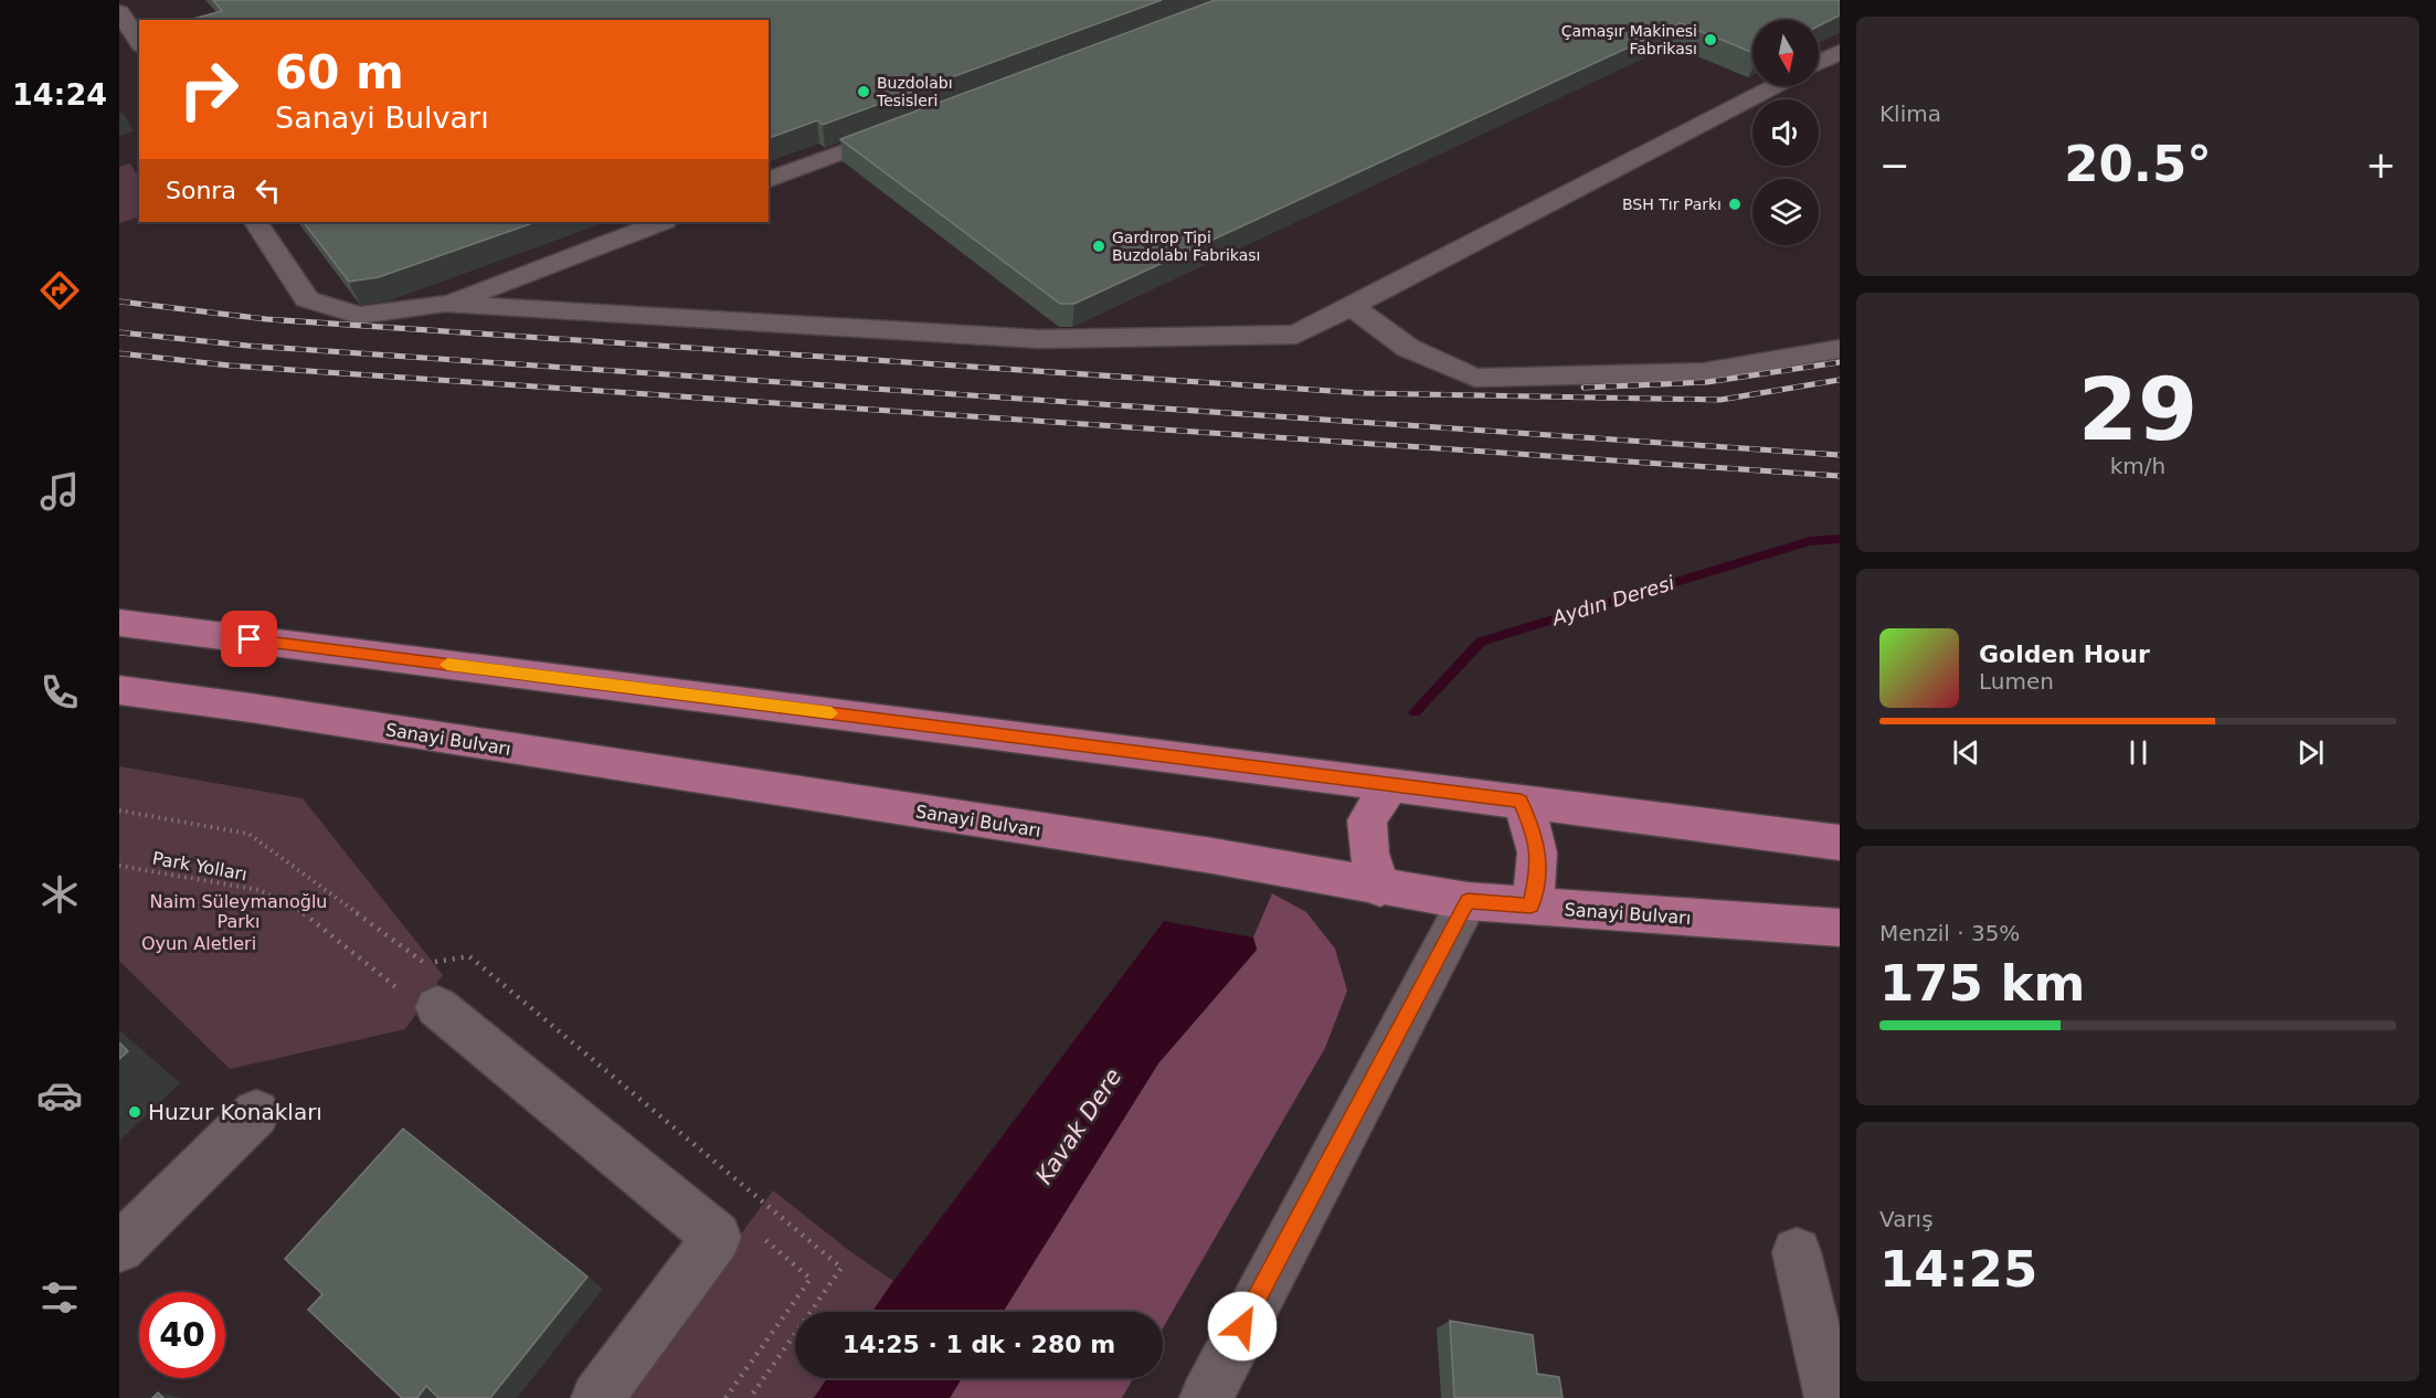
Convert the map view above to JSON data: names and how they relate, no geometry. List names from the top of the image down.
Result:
{
  "streets": {
    "main road": ["Sanayi Bulvarı"],
    "path": ["Park Yolları"]
  },
  "water": ["Aydın Deresi", "Kavak Dere"],
  "parks": ["Naim Süleymanoğlu Parkı", "Oyun Aletleri"],
  "places": [
    "Çamaşır Makinesi Fabrikası",
    "Buzdolabı Tesisleri",
    "BSH Tır Parkı",
    "Gardırop Tipi Buzdolabı Fabrikası",
    "Huzur Konakları"
  ],
  "north": "bottom",
  "page": {
    "tabs": "14:24",
    "tile": [
      "Klima",
      ["29", "km/h"],
      ["Menzil · 35%", "175 km"],
      ["Varış", "14:25"]
    ],
    "turn": ["60 m", "Sanayi Bulvarı"],
    "heat": ["−", "20.5°", "+"],
    "then": "Sonra",
    "song": ["Golden Hour", "Lumen"],
    "limit": "40",
    "trip": "14:25 · 1 dk · 280 m"
  }
}
